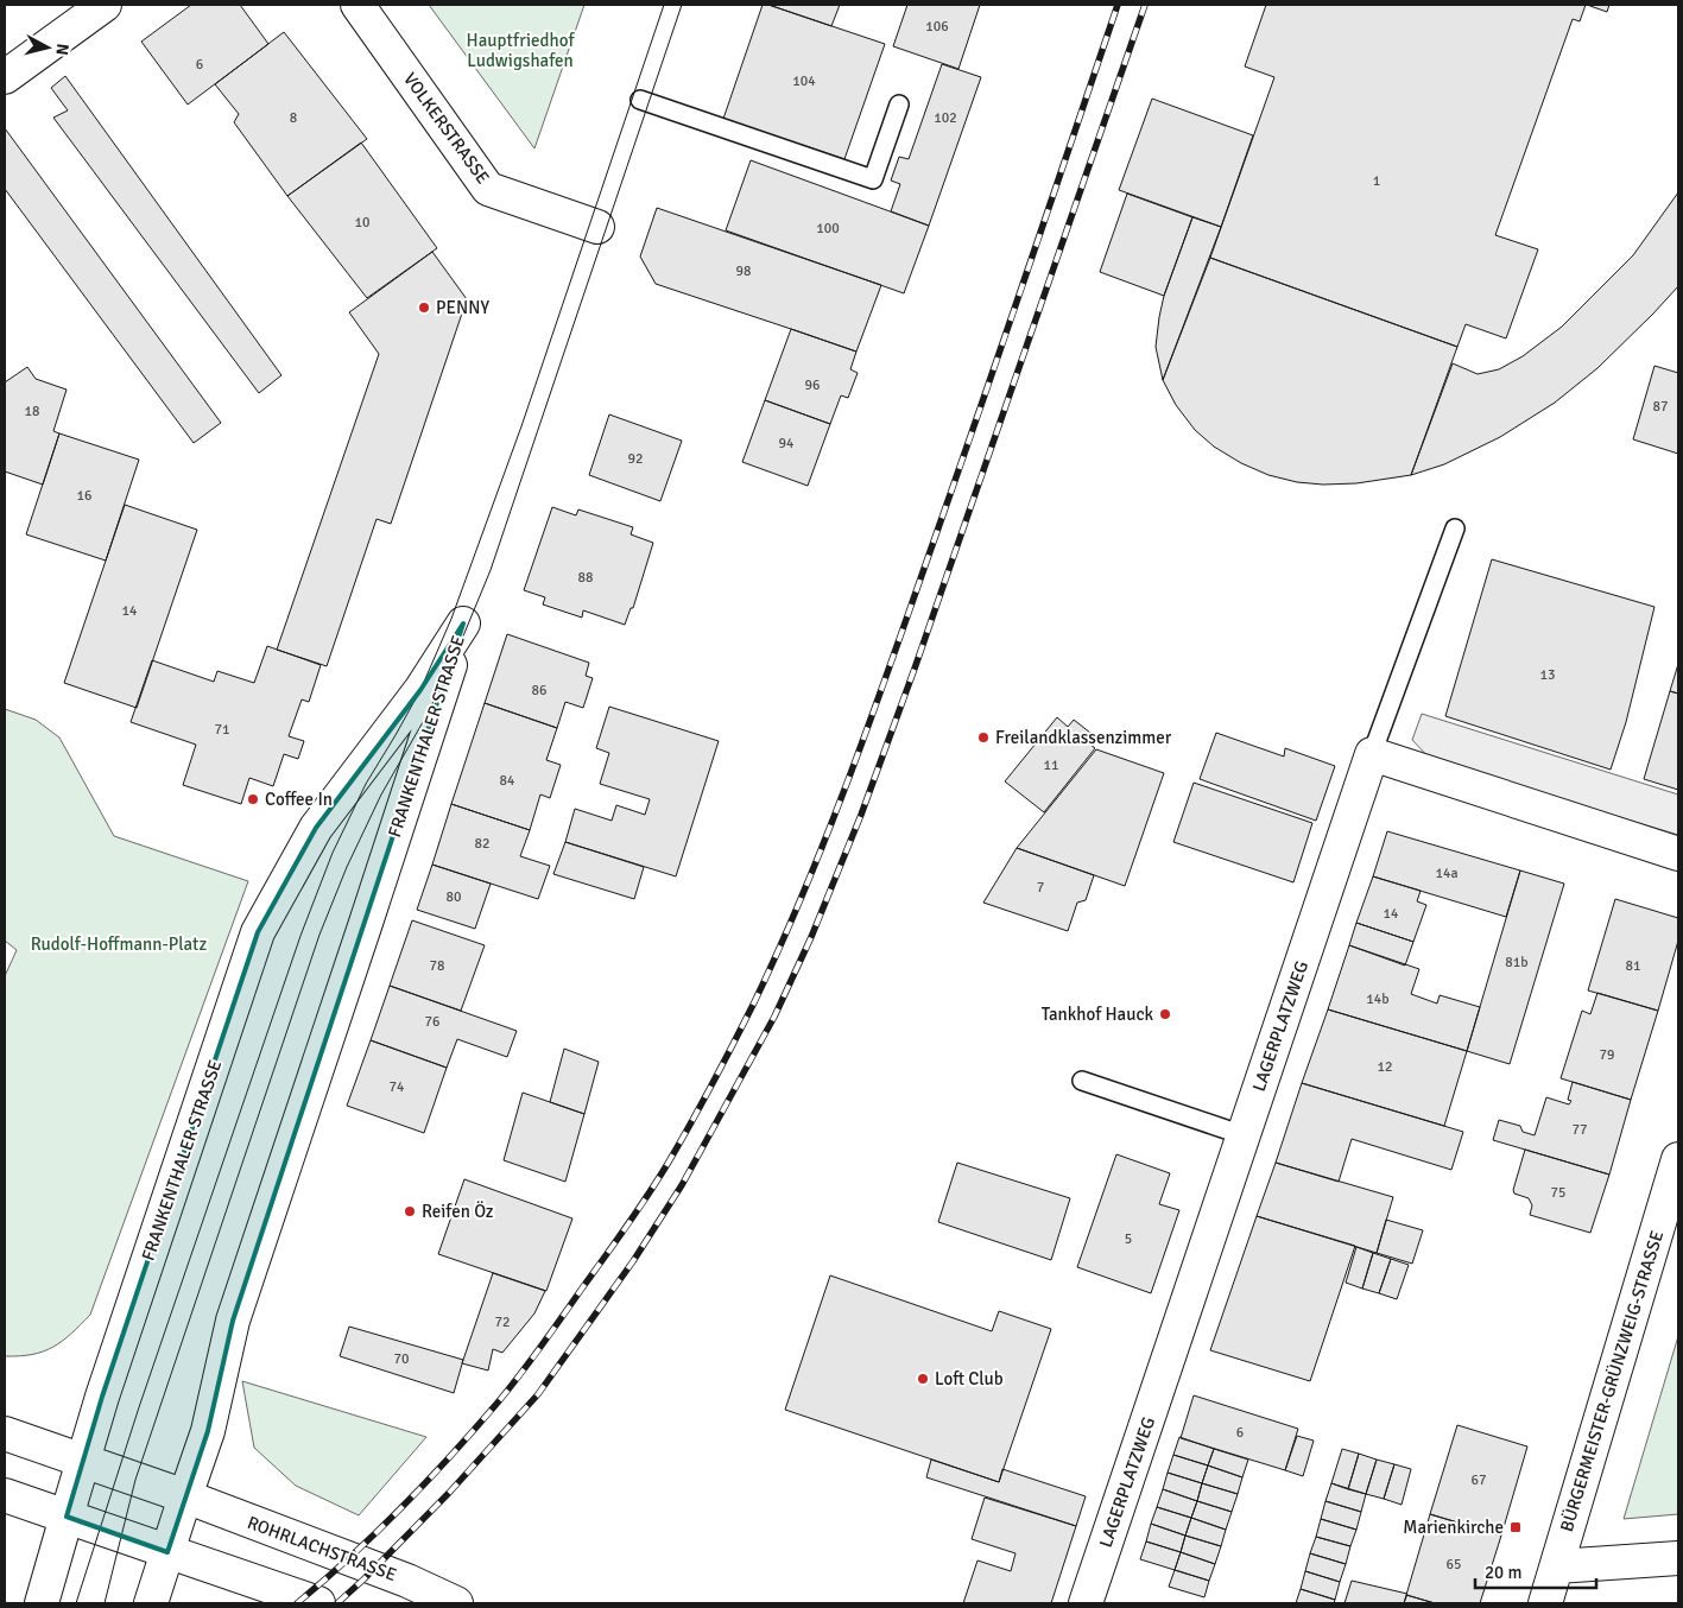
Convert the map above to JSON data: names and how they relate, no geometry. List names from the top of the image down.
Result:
{
  "streets": {
    "street": [
      "VOLKERSTRASSE",
      "FRANKENTHALER STRASSE",
      "LAGERPLATZWEG",
      "BÜRGERMEISTER-GRÜNZWEIG-STRASSE",
      "ROHRLACHSTRASSE"
    ]
  },
  "crossings": [
    ["FRANKENTHALER STRASSE", "ROHRLACHSTRASSE"]
  ],
  "parks": ["Hauptfriedhof Ludwigshafen", "Rudolf-Hoffmann-Platz"],
  "places": {
    "other": [
      "PENNY",
      "Freilandklassenzimmer",
      "Coffee In",
      "Tankhof Hauck",
      "Reifen Öz",
      "Loft Club"
    ],
    "transit": ["Marienkirche"]
  },
  "house_numbers": [
    "106",
    "6",
    "104",
    "8",
    "102",
    "1",
    "10",
    "100",
    "98",
    "96",
    "87",
    "18",
    "94",
    "92",
    "16",
    "88",
    "14",
    "13",
    "86",
    "71",
    "11",
    "84",
    "82",
    "14a",
    "7",
    "80",
    "14",
    "81b",
    "78",
    "81",
    "14b",
    "76",
    "79",
    "12",
    "74",
    "77",
    "75",
    "5",
    "72",
    "70",
    "6",
    "67",
    "65"
  ],
  "scale_bar": "20 m",
  "north": "right"
}
